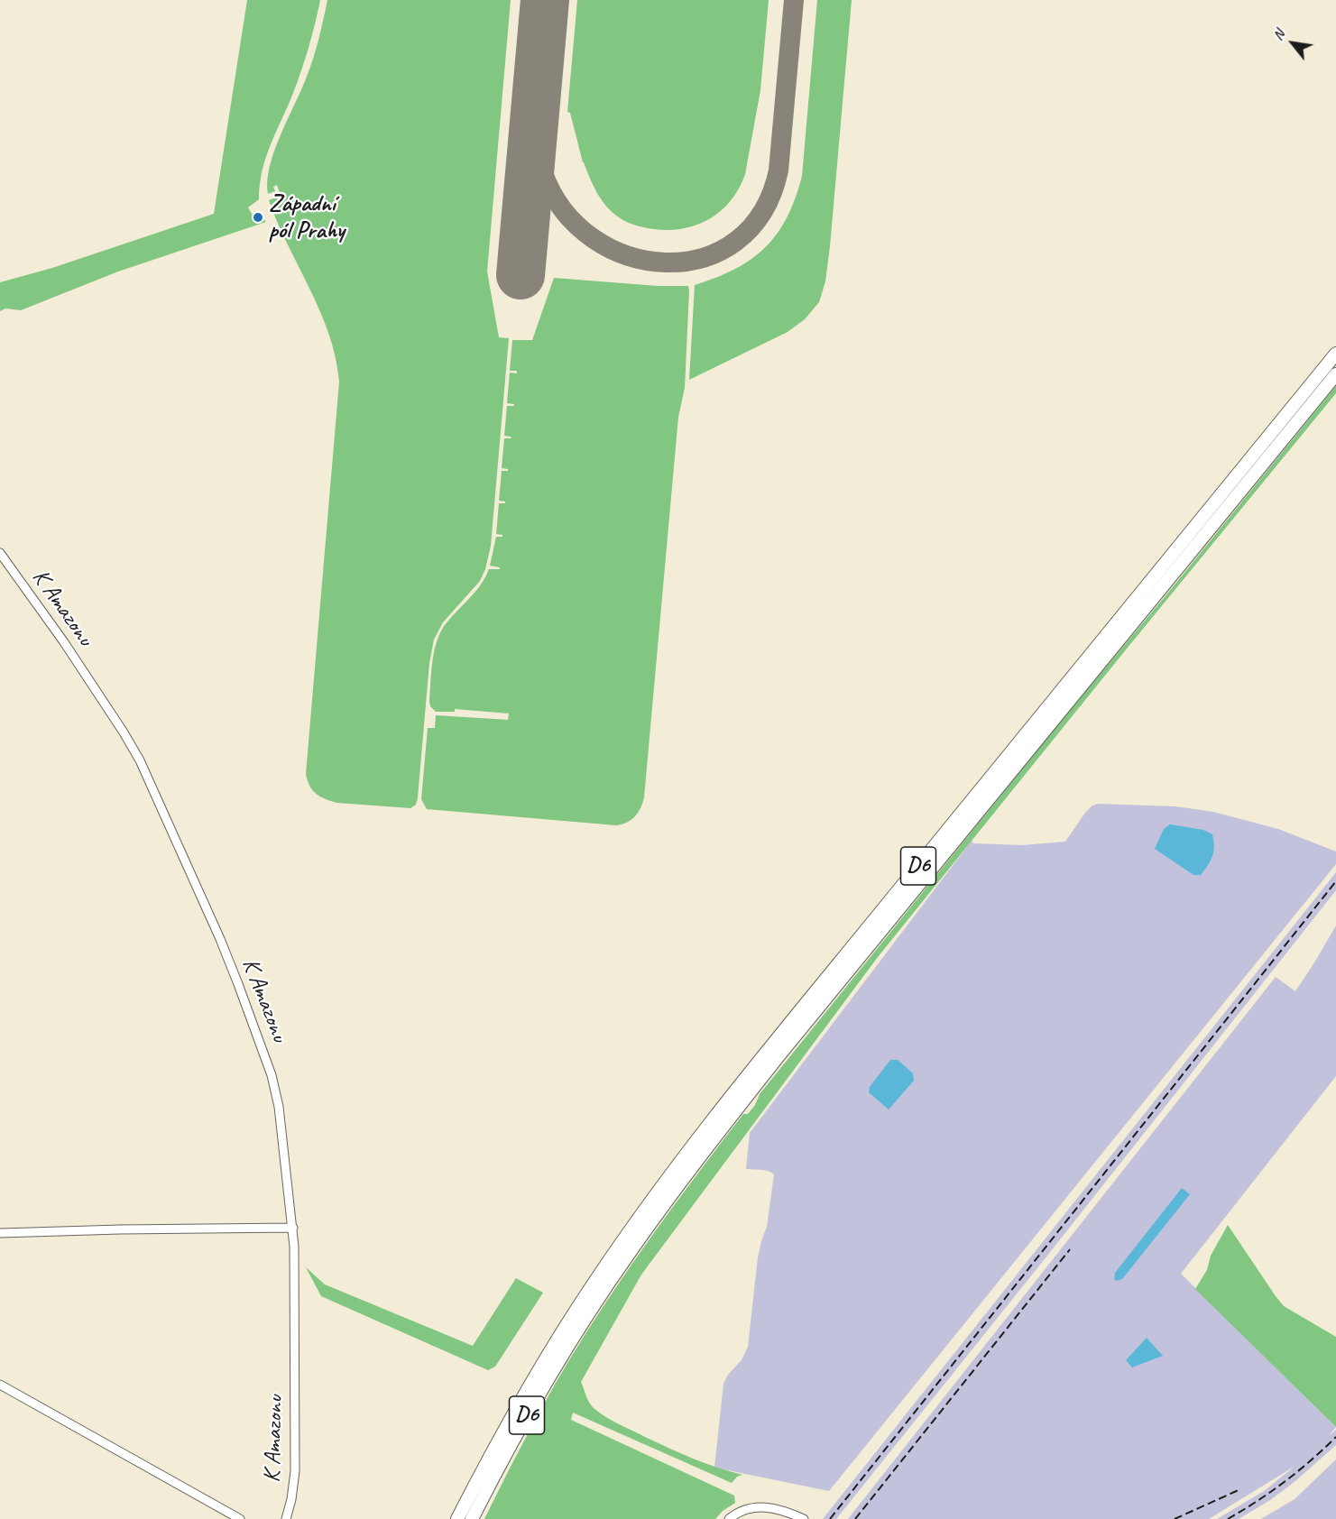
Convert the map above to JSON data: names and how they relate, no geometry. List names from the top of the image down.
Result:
{
  "streets": {
    "highway": ["D6"],
    "street": ["K Amazonu"]
  },
  "places": ["Západní pól Prahy"],
  "north": "top left"
}
